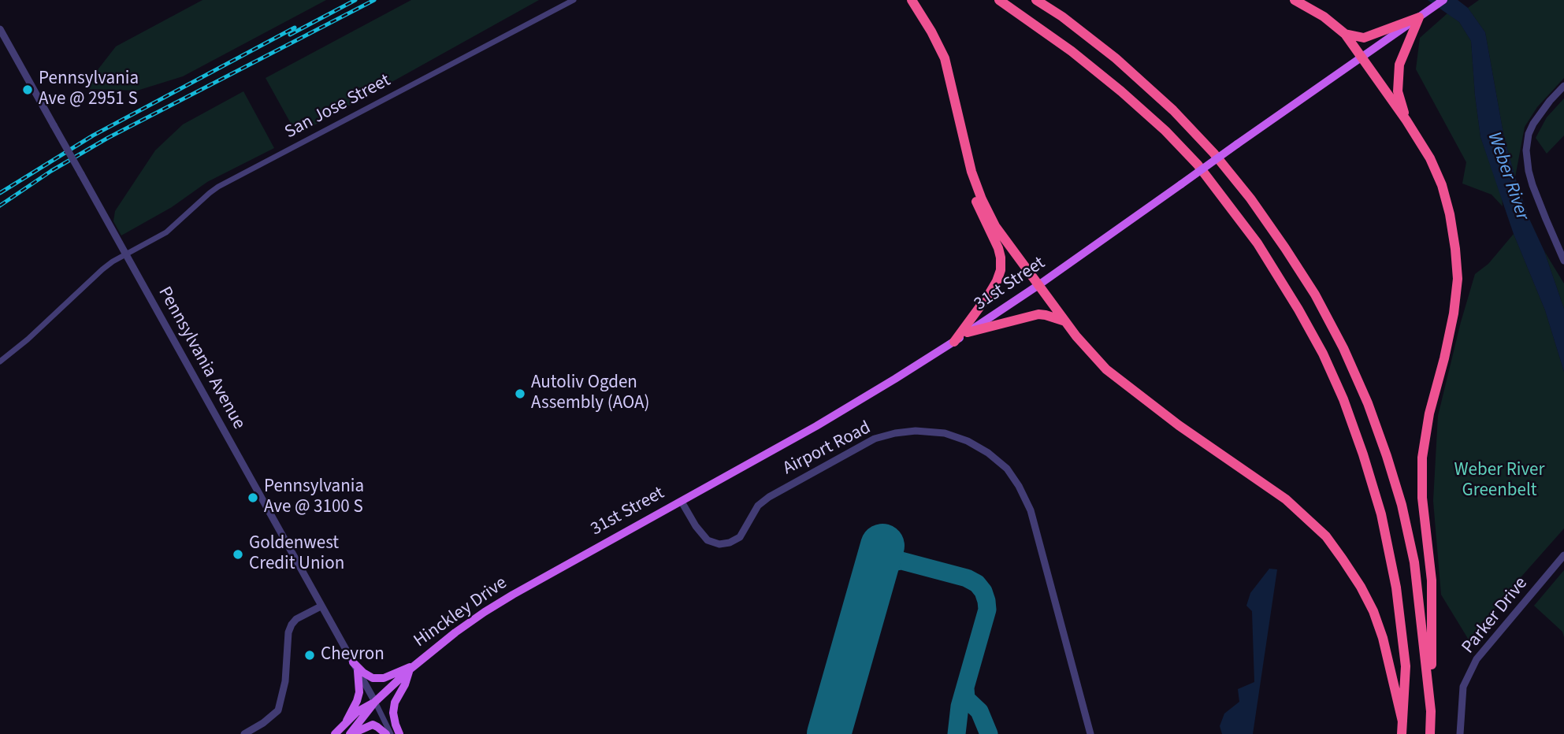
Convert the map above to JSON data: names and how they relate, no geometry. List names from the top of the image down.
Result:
{
  "streets": {
    "main road": ["31st Street", "Hinckley Drive"],
    "street": [
      "San Jose Street",
      "Pennsylvania Avenue",
      "Airport Road",
      "Parker Drive"
    ]
  },
  "crossings": [
    ["San Jose Street", "Pennsylvania Avenue"],
    ["31st Street", "Airport Road"],
    ["31st Street", "Hinckley Drive"],
    ["Pennsylvania Avenue", "Hinckley Drive"]
  ],
  "water": ["Weber River"],
  "parks": ["Weber River Greenbelt"],
  "places": [
    "Pennsylvania Ave @ 2951 S",
    "Autoliv Ogden Assembly (AOA)",
    "Pennsylvania Ave @ 3100 S",
    "Goldenwest Credit Union",
    "Chevron"
  ]
}
